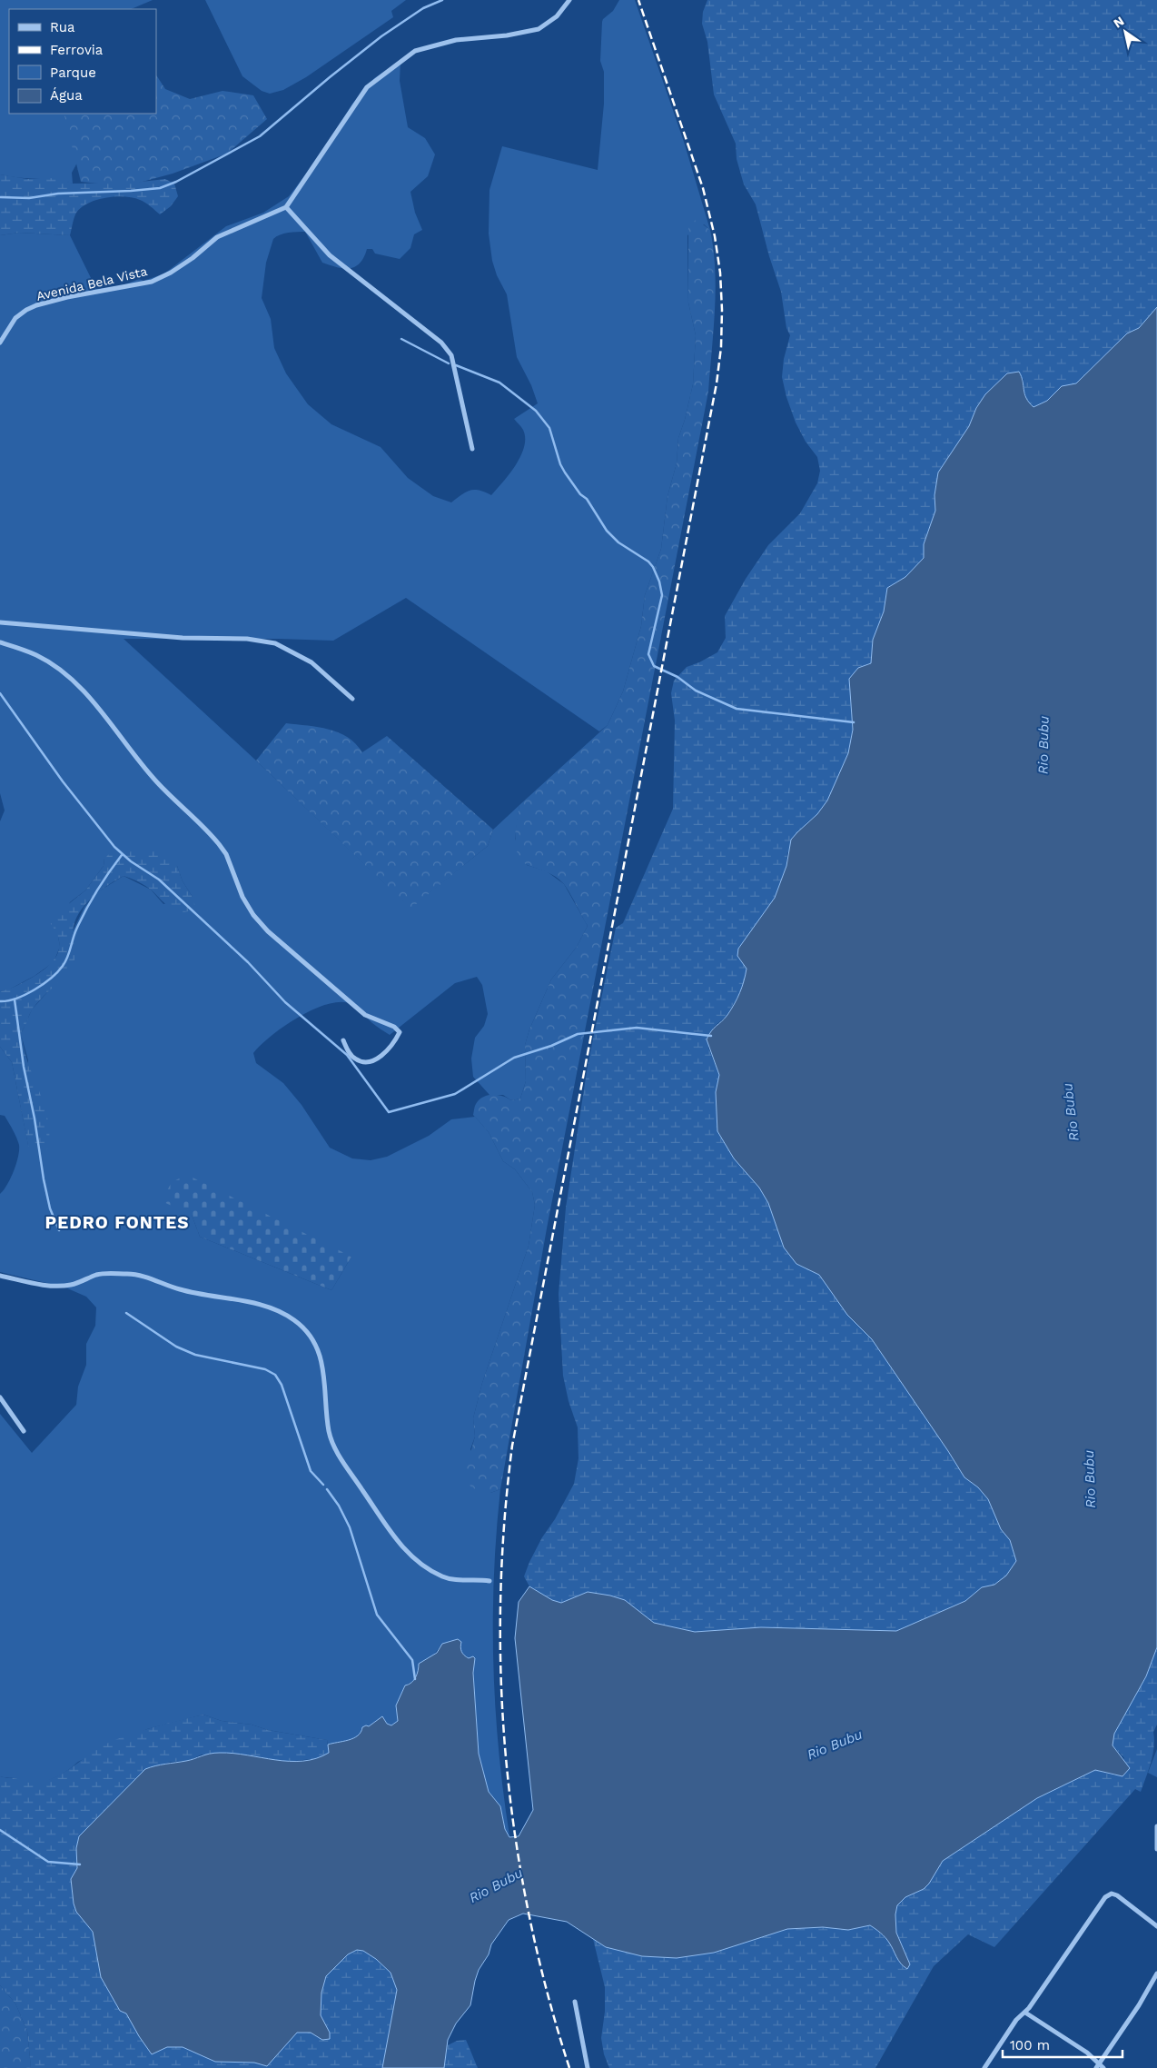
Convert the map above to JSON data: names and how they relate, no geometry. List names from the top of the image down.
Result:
{
  "streets": {
    "street": ["Avenida Bela Vista"]
  },
  "districts": ["PEDRO FONTES"],
  "water": ["Rio Bubu"],
  "legend": [
    "Rua",
    "Ferrovia",
    "Parque",
    "Água"
  ],
  "scale_bar": "100 m",
  "north": "top left"
}
